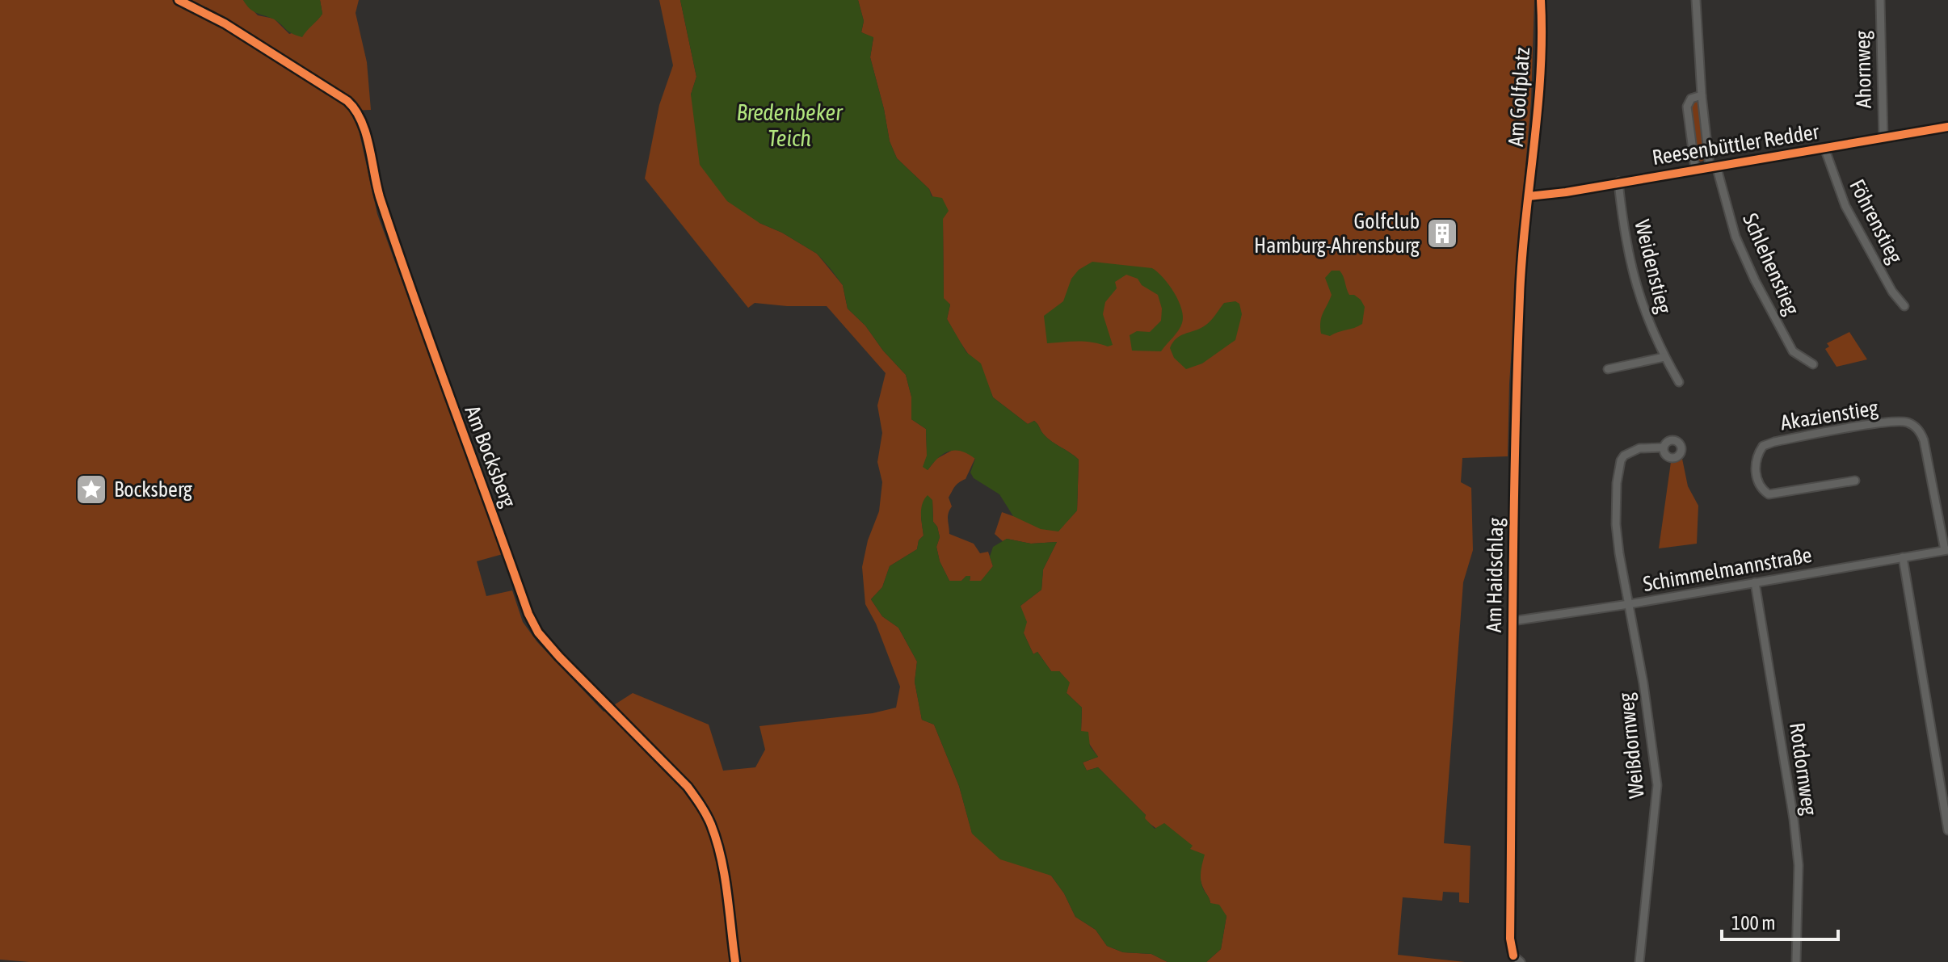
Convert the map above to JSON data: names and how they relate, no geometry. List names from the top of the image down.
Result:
{
  "streets": {
    "street": [
      "Ahornweg",
      "Am Golfplatz",
      "Reesenbüttler Redder",
      "Föhrenstieg",
      "Schlehenstieg",
      "Weidenstieg",
      "Akazienstieg",
      "Am Bocksberg",
      "Schimmelmannstraße",
      "Am Haidschlag",
      "Weißdornweg",
      "Rotdornweg"
    ]
  },
  "crossings": [
    ["Ahornweg", "Reesenbüttler Redder"],
    ["Am Golfplatz", "Reesenbüttler Redder"],
    ["Am Golfplatz", "Am Haidschlag"],
    ["Reesenbüttler Redder", "Föhrenstieg"],
    ["Reesenbüttler Redder", "Schlehenstieg"],
    ["Reesenbüttler Redder", "Weidenstieg"],
    ["Reesenbüttler Redder", "Am Haidschlag"],
    ["Akazienstieg", "Schimmelmannstraße"],
    ["Schimmelmannstraße", "Am Haidschlag"],
    ["Schimmelmannstraße", "Weißdornweg"],
    ["Schimmelmannstraße", "Rotdornweg"]
  ],
  "water": ["Bredenbeker Teich"],
  "places": {
    "building": ["Golfclub Hamburg-Ahrensburg"],
    "place": ["Bocksberg"]
  },
  "scale_bar": "100 m"
}
